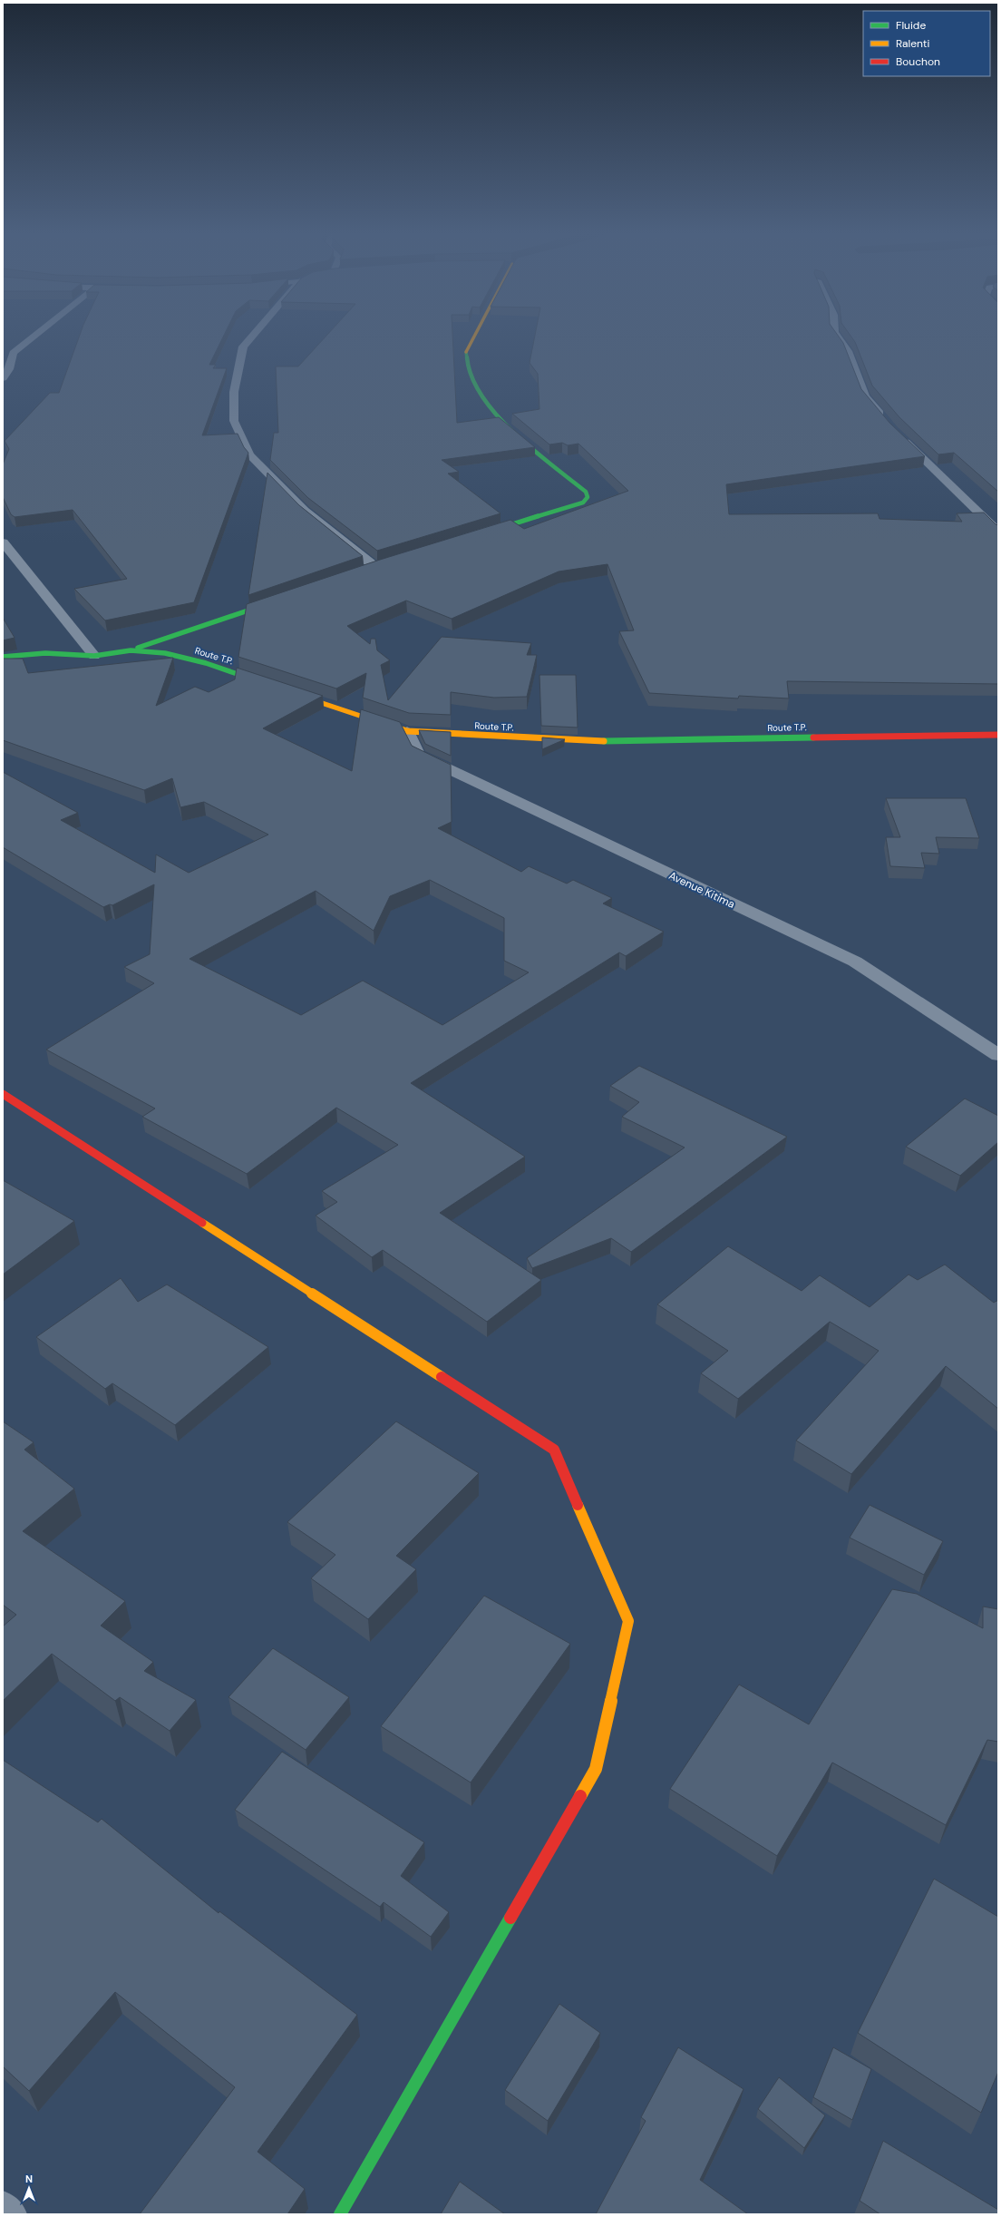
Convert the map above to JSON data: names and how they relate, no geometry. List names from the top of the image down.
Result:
{
  "streets": {
    "street": ["Route T.P.", "Avenue Kitima"]
  },
  "crossings": [
    ["Route T.P.", "Avenue Kitima"]
  ],
  "legend": ["Fluide", "Ralenti", "Bouchon"],
  "north": "top"
}
